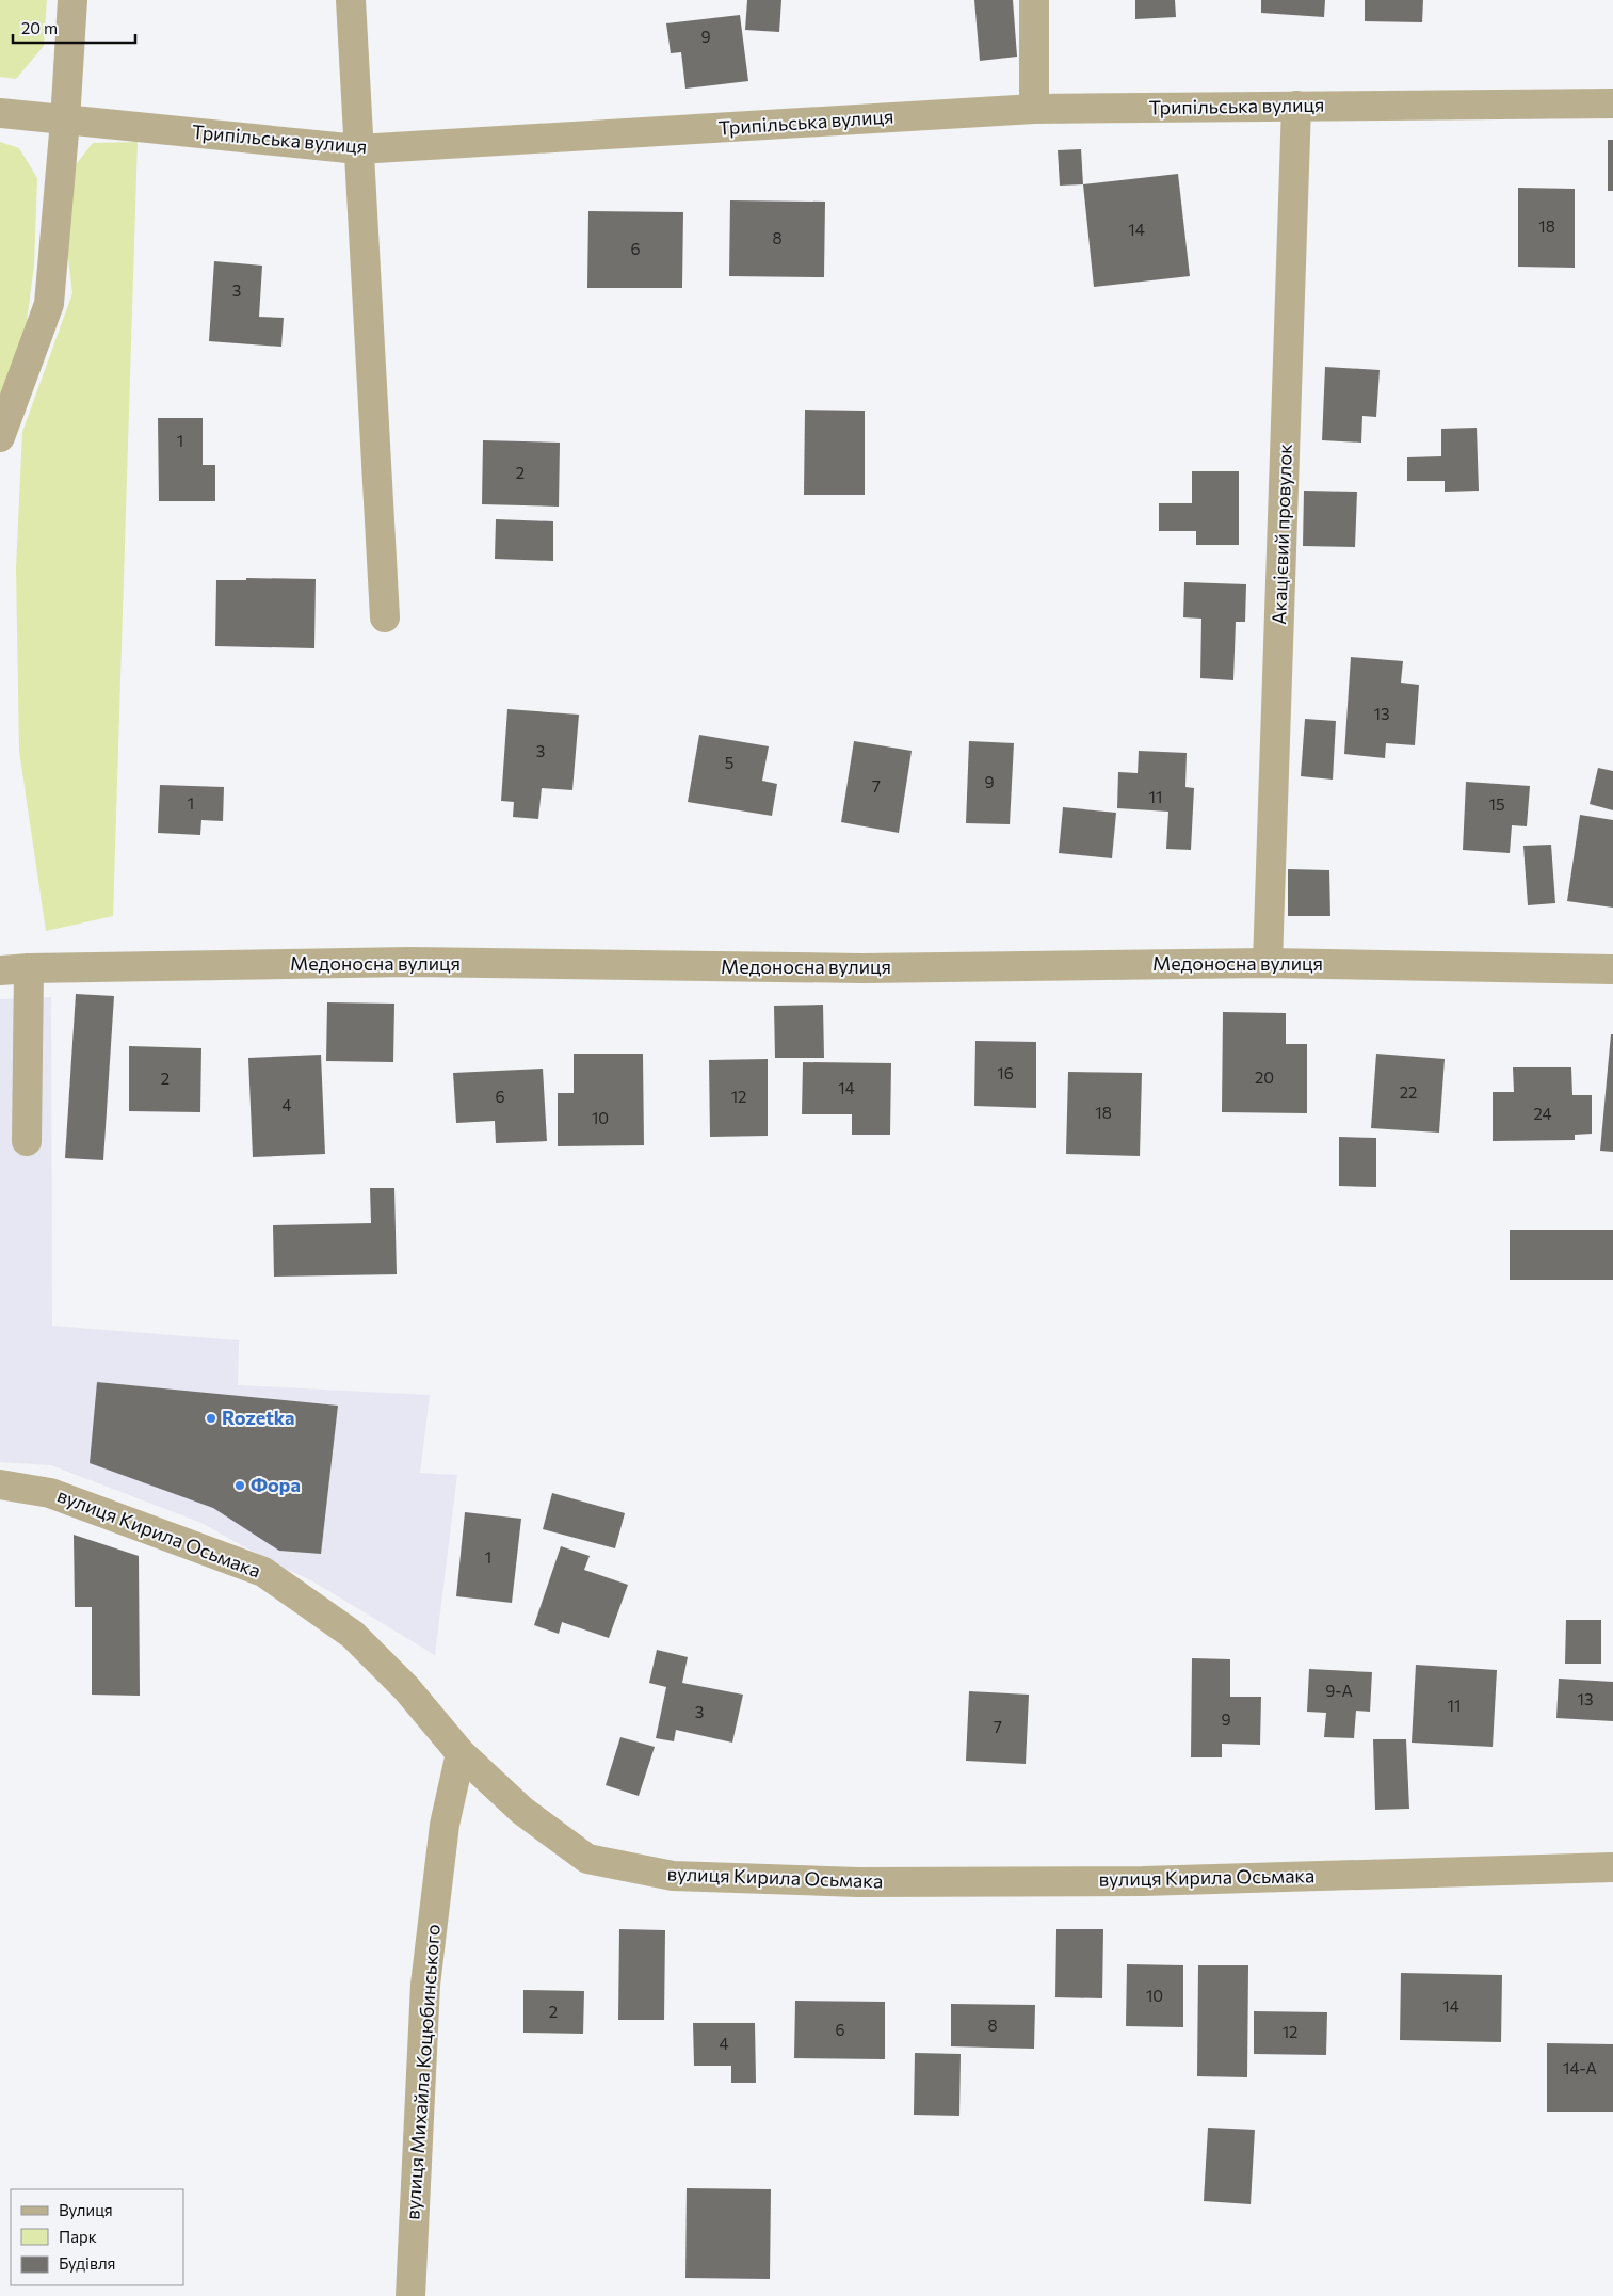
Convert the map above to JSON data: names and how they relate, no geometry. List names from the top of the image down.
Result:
{
  "streets": {
    "street": [
      "Трипільська вулиця",
      "Акацієвий провулок",
      "Медоносна вулиця",
      "вулиця Кирила Осьмака",
      "вулиця Михайла Коцюбинського"
    ]
  },
  "crossings": [
    ["Трипільська вулиця", "Акацієвий провулок"],
    ["Акацієвий провулок", "Медоносна вулиця"],
    ["вулиця Кирила Осьмака", "вулиця Михайла Коцюбинського"]
  ],
  "places": ["Rozetka", "Фора"],
  "house_numbers": [
    "9",
    "18",
    "14",
    "8",
    "6",
    "3",
    "1",
    "2",
    "13",
    "3",
    "5",
    "9",
    "7",
    "11",
    "1",
    "15",
    "16",
    "20",
    "2",
    "14",
    "22",
    "6",
    "12",
    "4",
    "18",
    "24",
    "10",
    "1",
    "9-А",
    "13",
    "11",
    "3",
    "9",
    "7",
    "10",
    "14",
    "2",
    "8",
    "6",
    "12",
    "4",
    "14-А"
  ],
  "legend": ["Вулиця", "Парк", "Будівля"],
  "scale_bar": "20 m"
}
